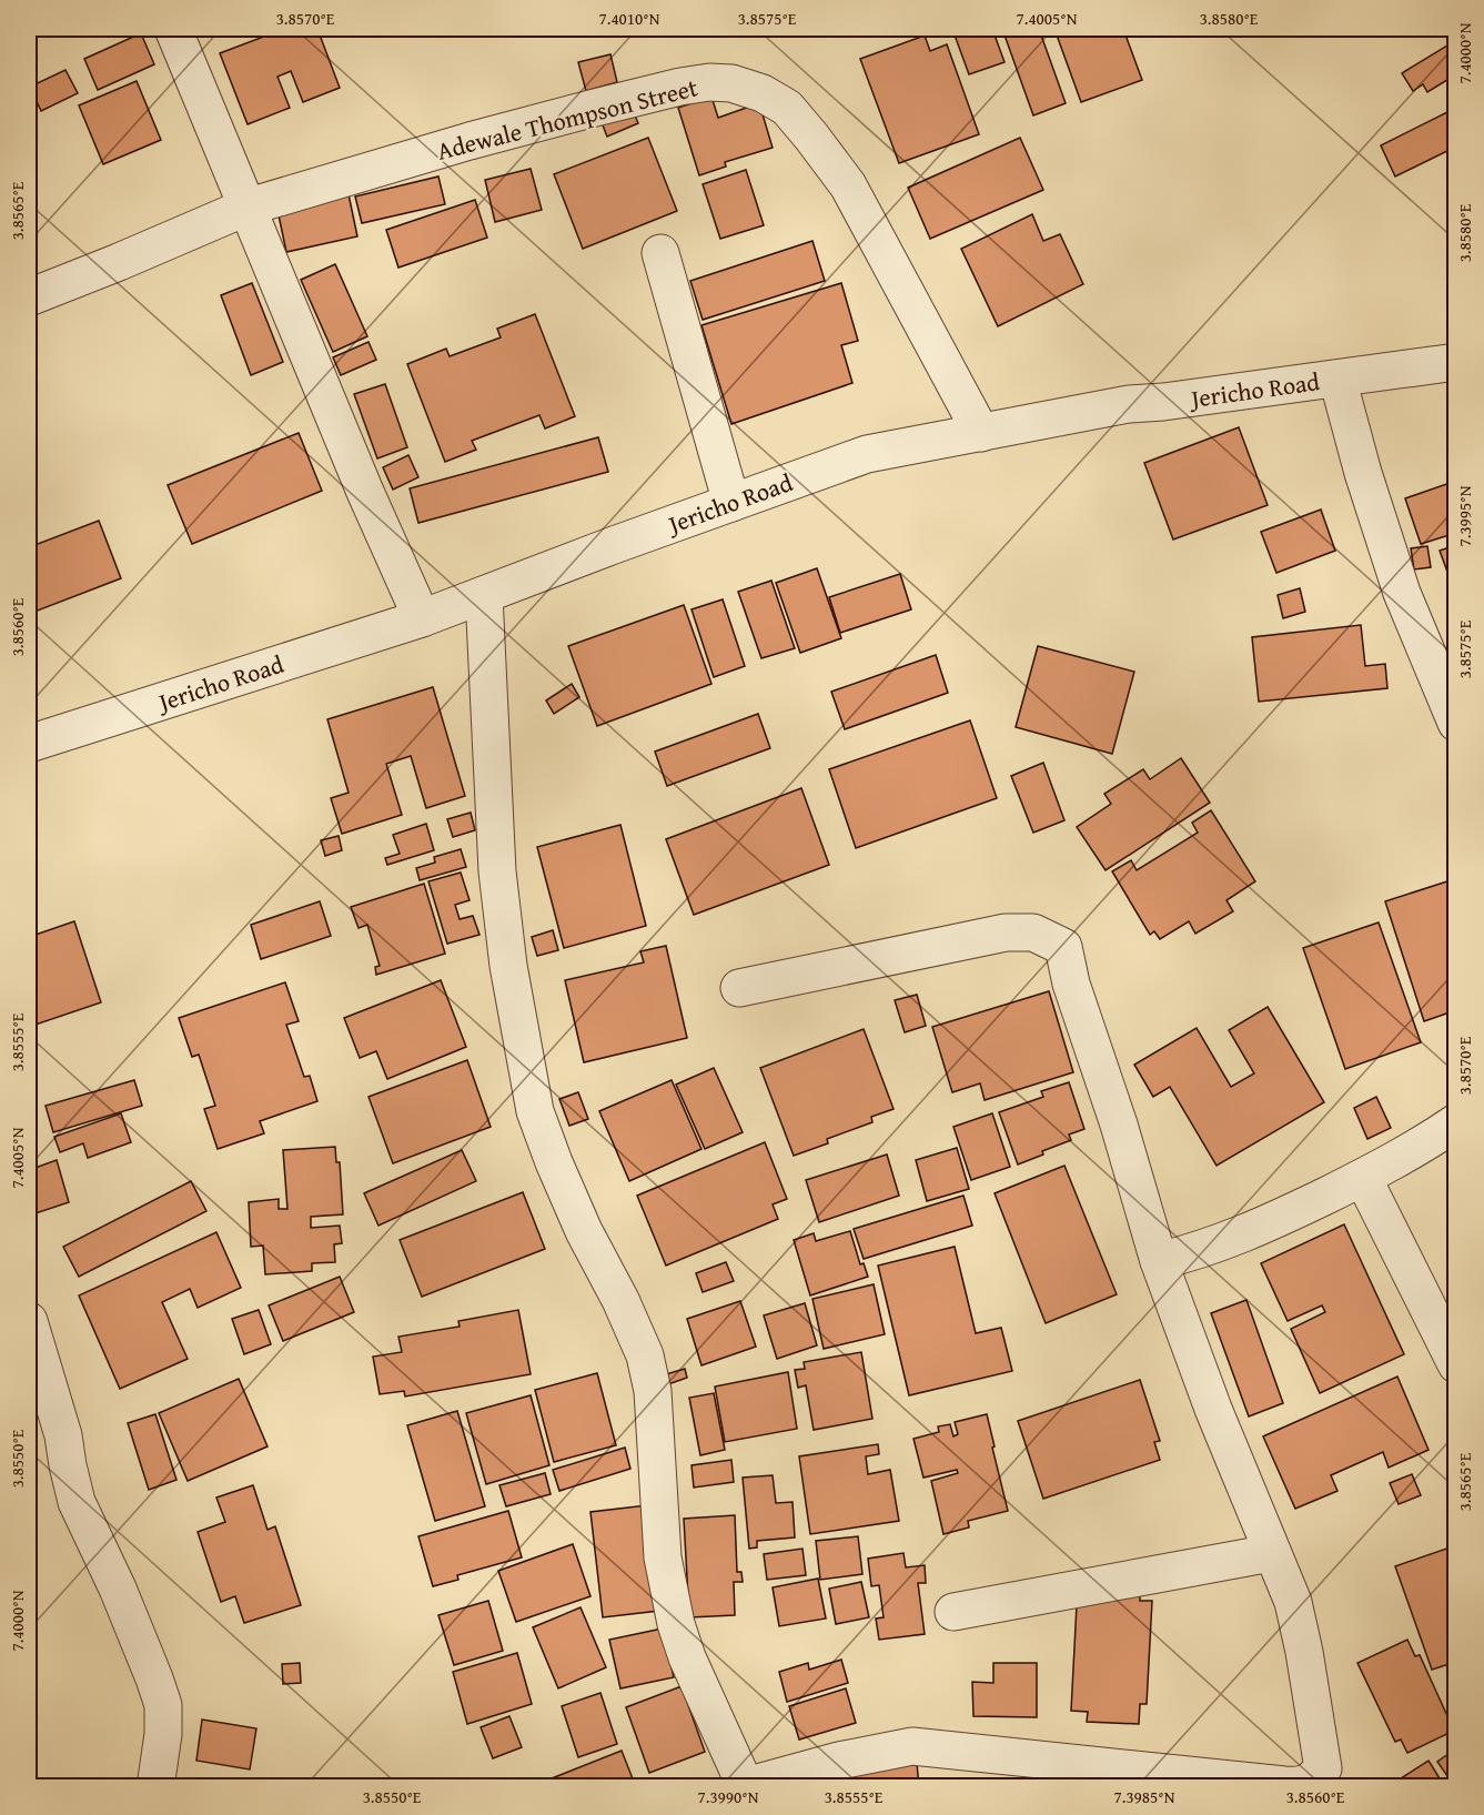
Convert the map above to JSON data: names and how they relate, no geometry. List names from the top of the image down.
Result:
{
  "streets": {
    "street": ["Adewale Thompson Street", "Jericho Road"]
  },
  "crossings": [
    ["Adewale Thompson Street", "Jericho Road"]
  ],
  "coordinates": [
    "3.8570°E",
    "7.4010°N",
    "3.8575°E",
    "7.4005°N",
    "3.8580°E",
    "7.4000°N",
    "3.8565°E",
    "7.3995°N",
    "3.8560°E",
    "3.8555°E",
    "3.8550°E",
    "7.3990°N",
    "7.3985°N"
  ]
}
